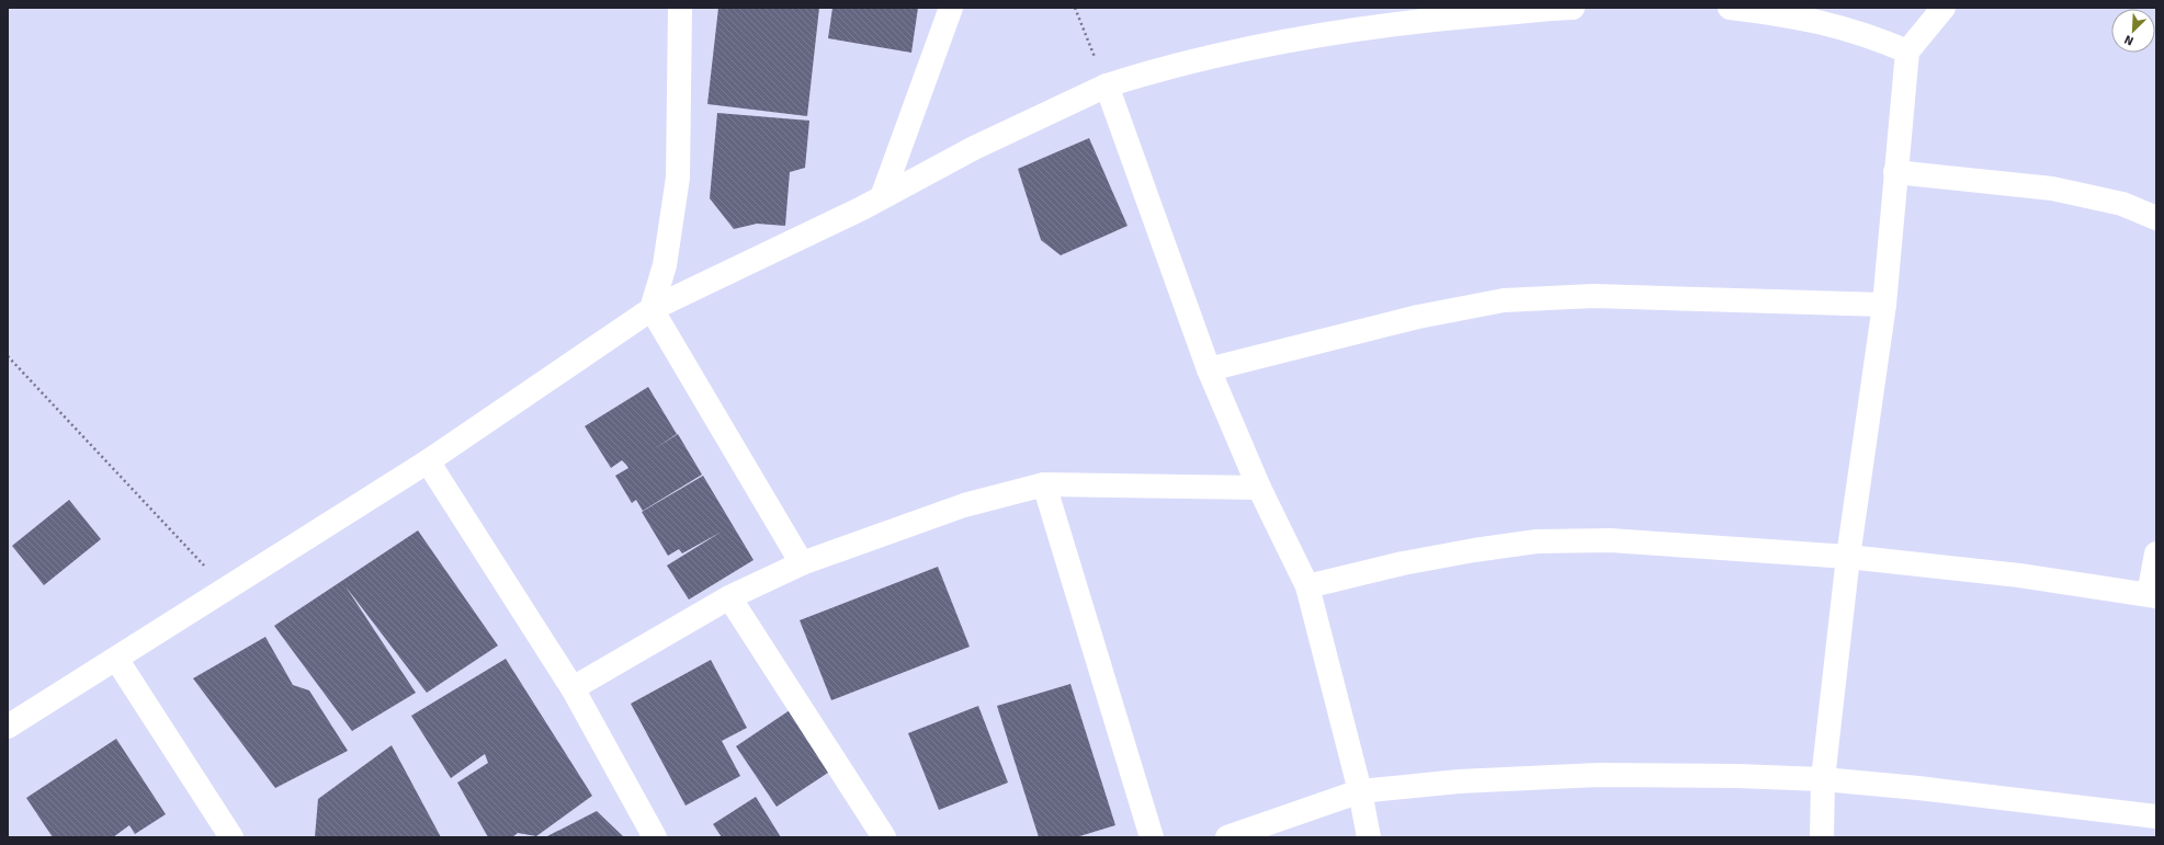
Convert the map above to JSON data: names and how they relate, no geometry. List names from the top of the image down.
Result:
{
  "north": "bottom left"
}
